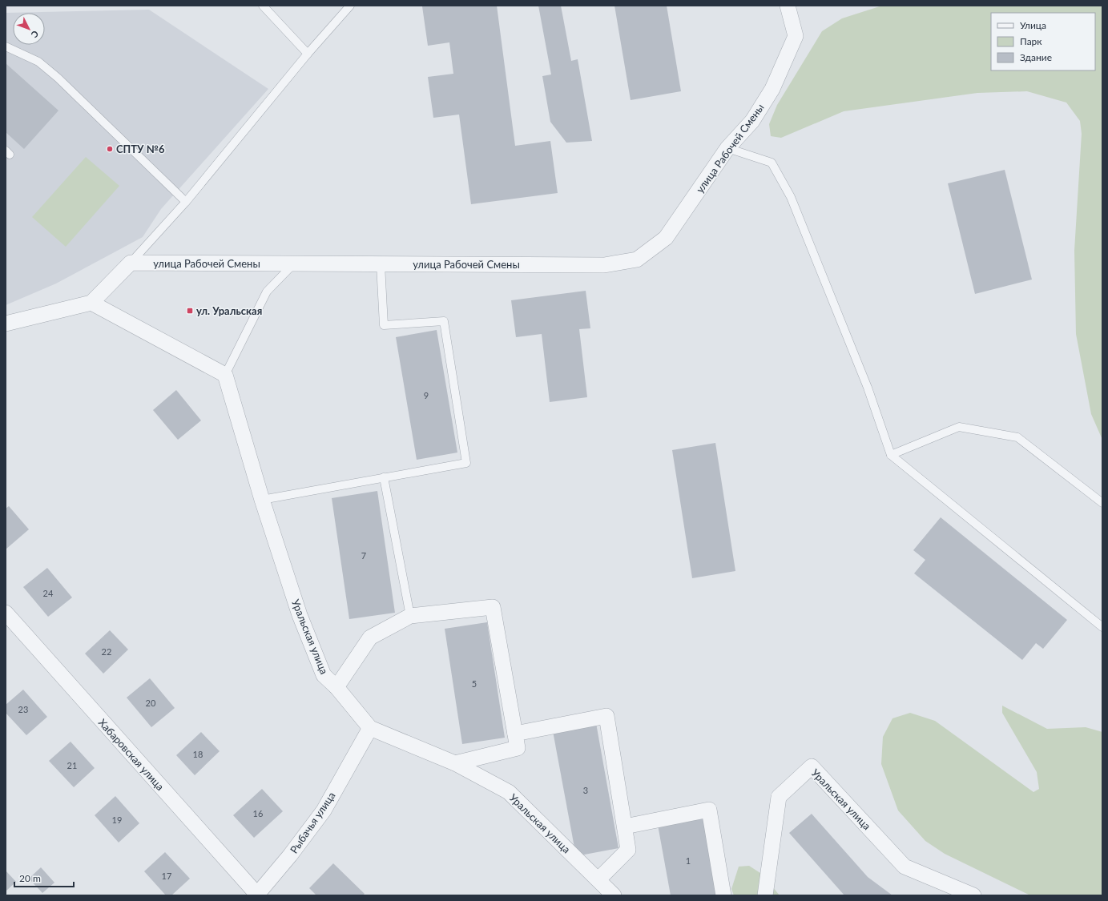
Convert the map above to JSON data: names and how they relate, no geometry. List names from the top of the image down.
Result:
{
  "streets": {
    "street": [
      "улица Рабочей Смены",
      "Уральская улица",
      "Хабаровская улица",
      "Рыбачья улица"
    ]
  },
  "crossings": [
    ["Уральская улица", "Рыбачья улица"],
    ["Хабаровская улица", "Рыбачья улица"]
  ],
  "places": {
    "other": ["СПТУ №6"],
    "transit": ["ул. Уральская"]
  },
  "house_numbers": [
    "9",
    "7",
    "24",
    "22",
    "5",
    "20",
    "23",
    "18",
    "21",
    "3",
    "16",
    "19",
    "1",
    "17"
  ],
  "legend": ["Улица", "Парк", "Здание"],
  "scale_bar": "20 m",
  "north": "bottom right"
}
